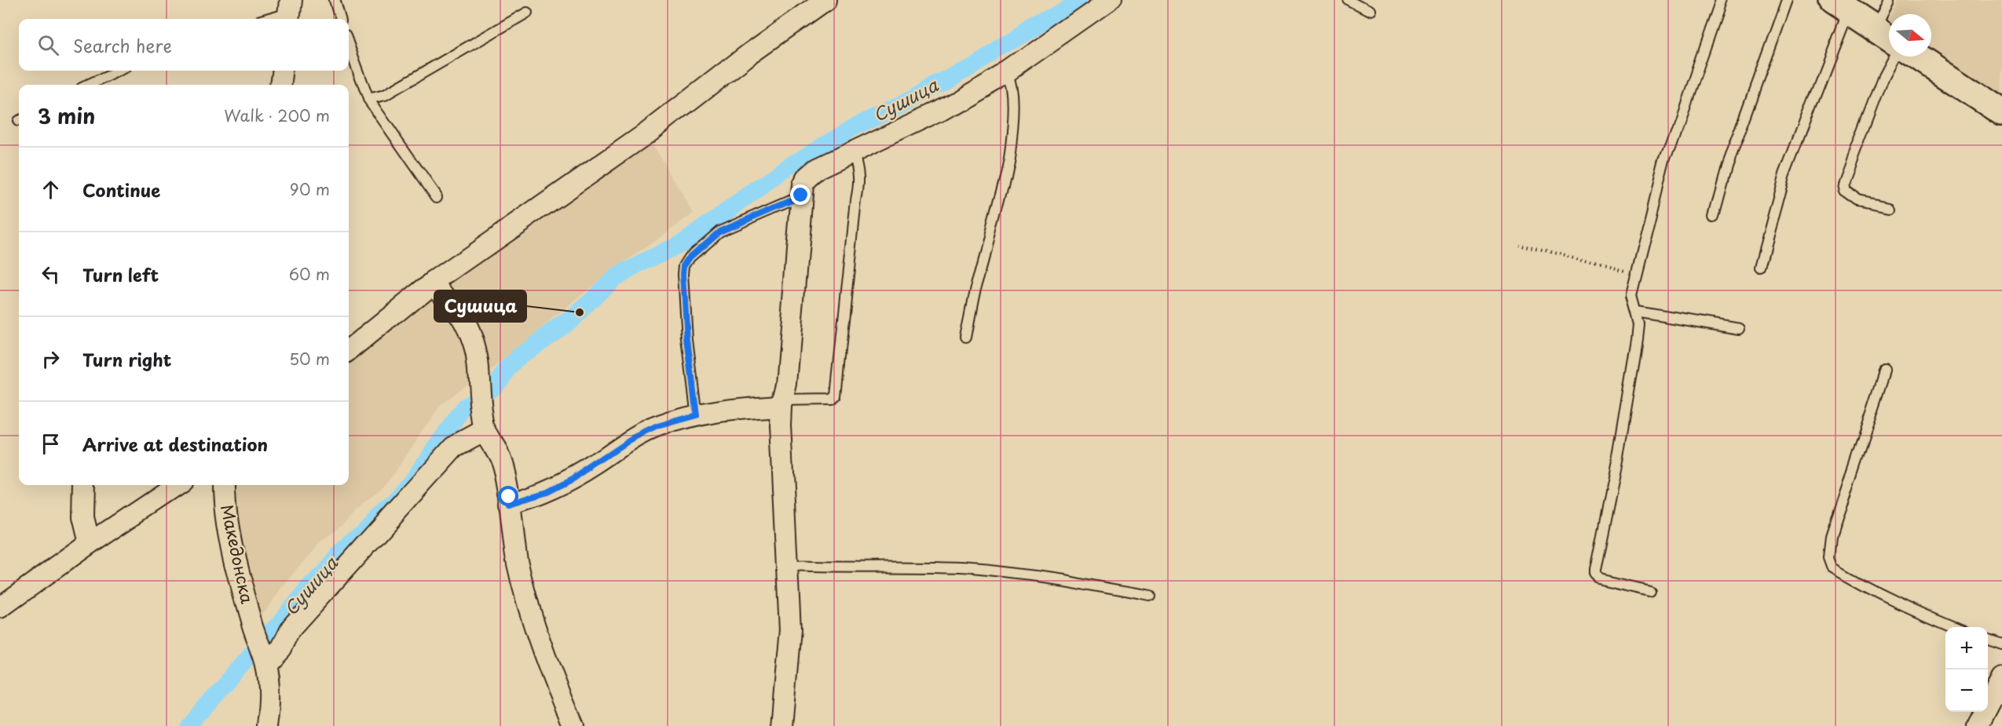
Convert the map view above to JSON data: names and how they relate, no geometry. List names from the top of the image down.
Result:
{
  "streets": {
    "street": ["Македонска"]
  },
  "water": ["Сушица"],
  "places": ["Сушица"],
  "north": "right",
  "page": {
    "search": "Search here",
    "heading": ["3 min", "Walk · 200 m"],
    "list": [
      ["Continue", "90 m"],
      ["Turn left", "60 m"],
      ["Turn right", "50 m"],
      "Arrive at destination"
    ],
    "map_buttons": ["+", "−"]
  }
}
